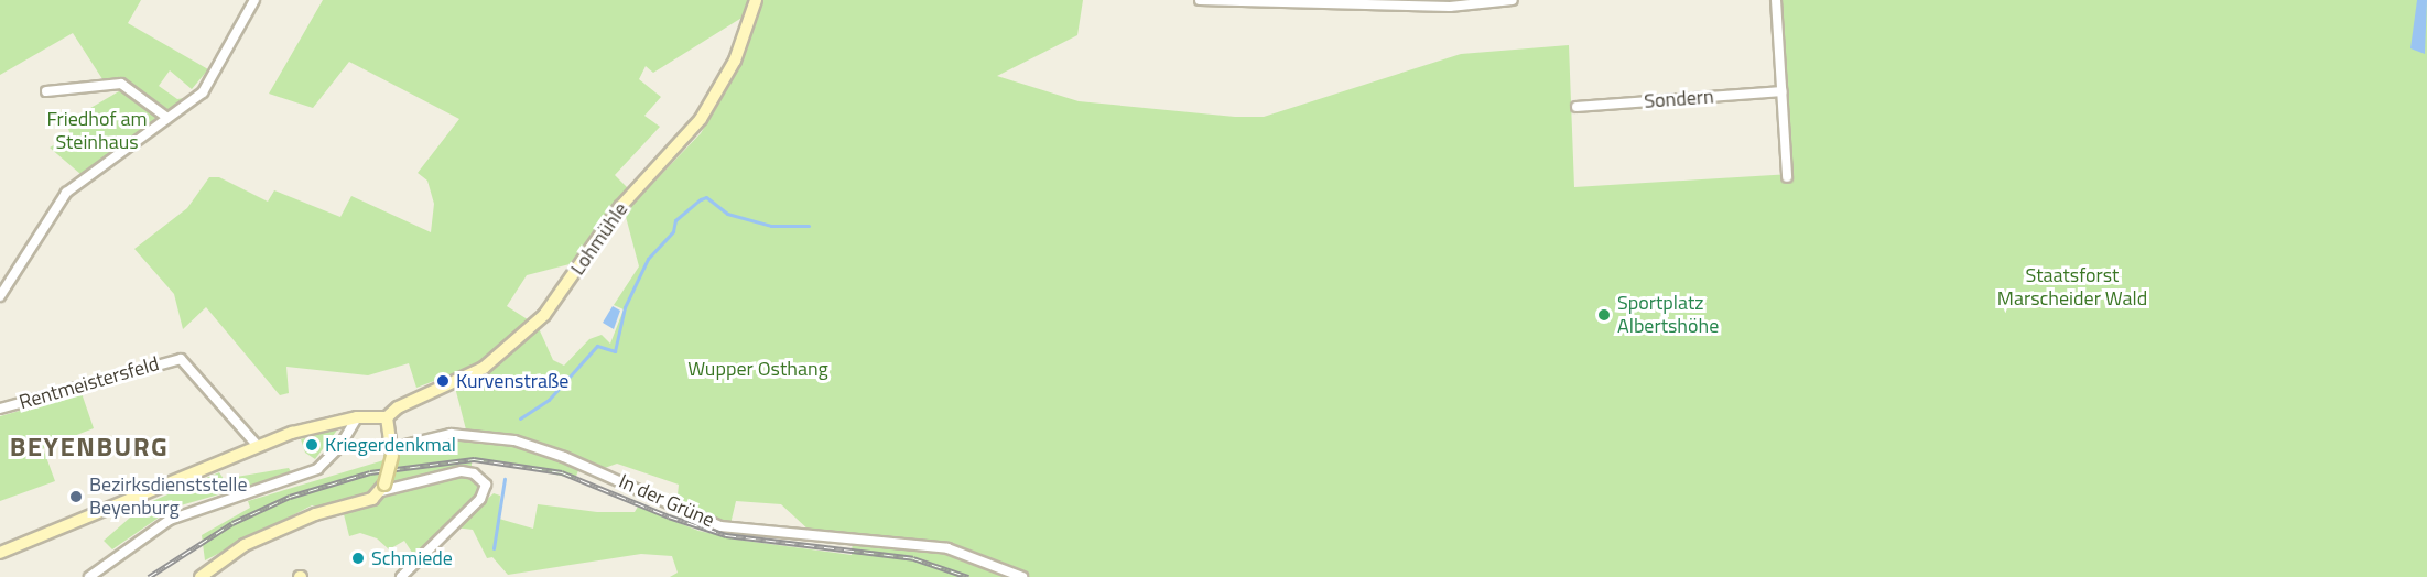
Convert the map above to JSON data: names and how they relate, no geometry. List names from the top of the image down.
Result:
{
  "streets": {
    "main road": ["Lohmühle"],
    "street": ["Sondern", "Rentmeistersfeld", "In der Grüne"]
  },
  "districts": ["BEYENBURG"],
  "parks": ["Friedhof am Steinhaus", "Staatsforst Marscheider Wald", "Wupper Osthang"],
  "places": [
    "Sportplatz Albertshöhe",
    "Kurvenstraße",
    "Kriegerdenkmal",
    "Bezirksdienststelle Beyenburg",
    "Schmiede"
  ]
}
